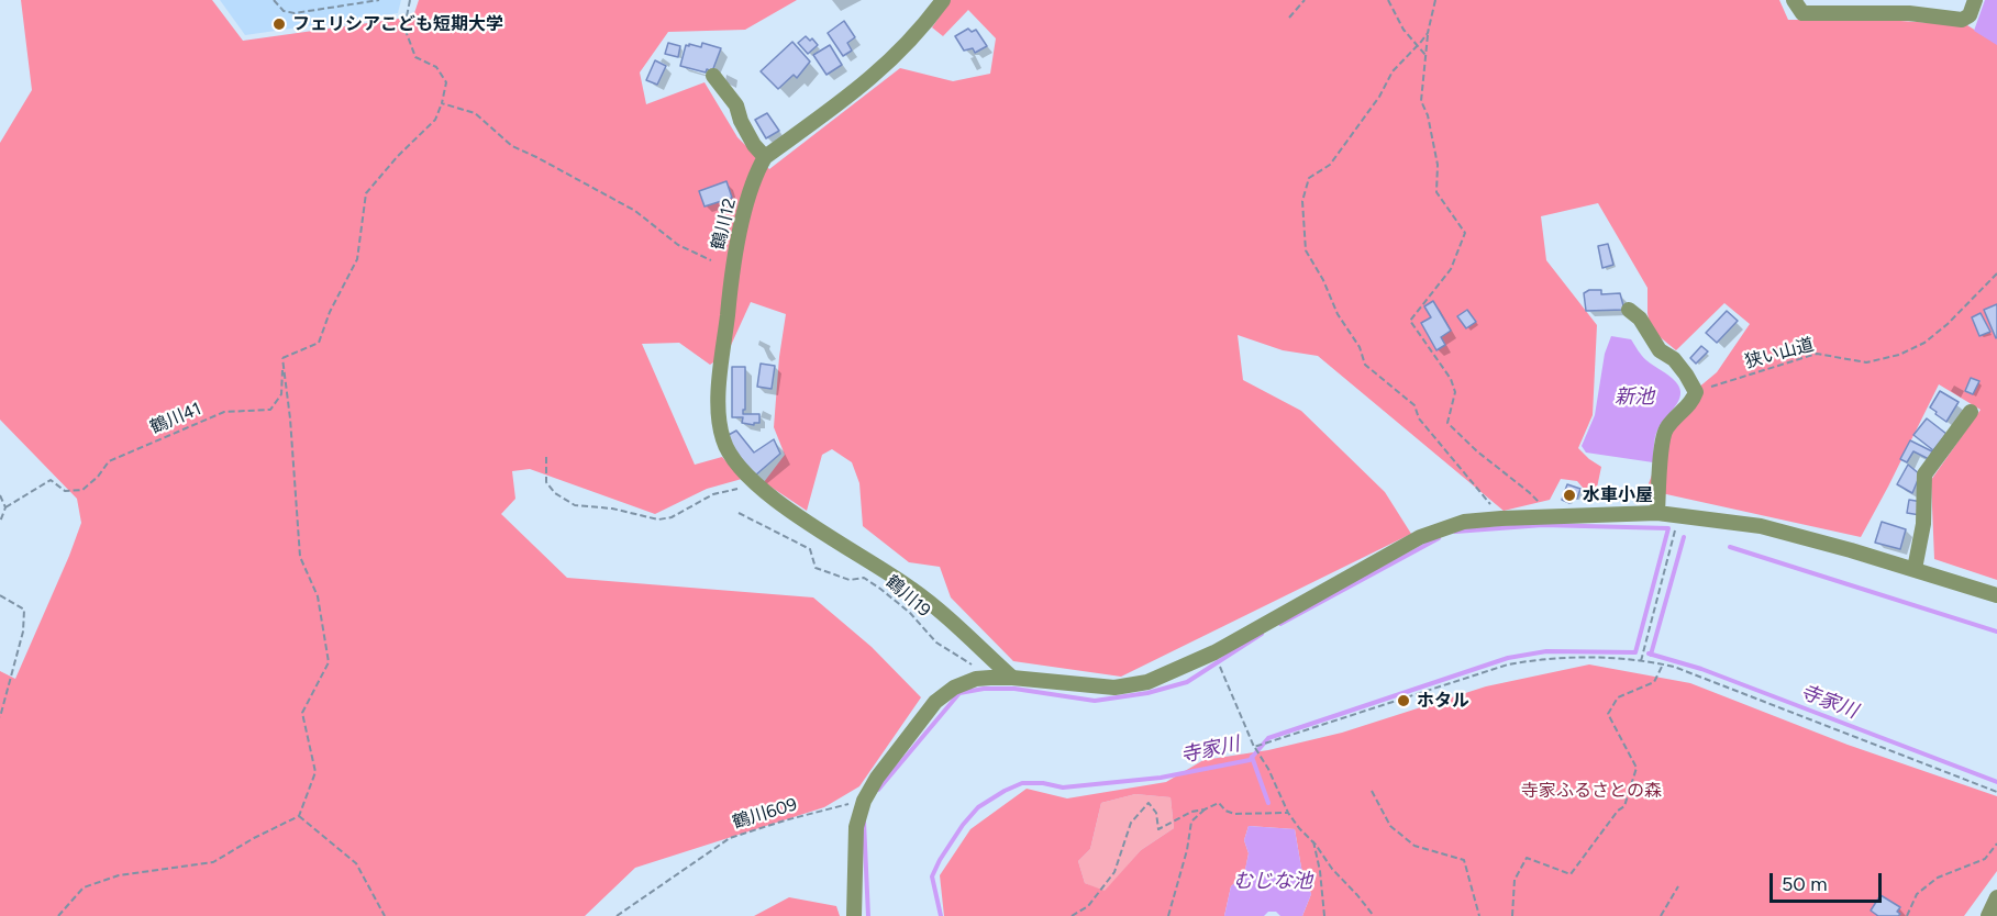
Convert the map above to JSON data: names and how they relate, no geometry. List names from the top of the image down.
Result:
{
  "streets": {
    "street": ["鶴川12"],
    "path": [
      "狭い山道",
      "鶴川41",
      "鶴川19",
      "鶴川609"
    ]
  },
  "water": ["新池", "寺家川", "むじな池"],
  "parks": ["寺家ふるさとの森"],
  "places": ["フェリシアこども短期大学", "水車小屋", "ホタル"],
  "scale_bar": "50 m"
}
